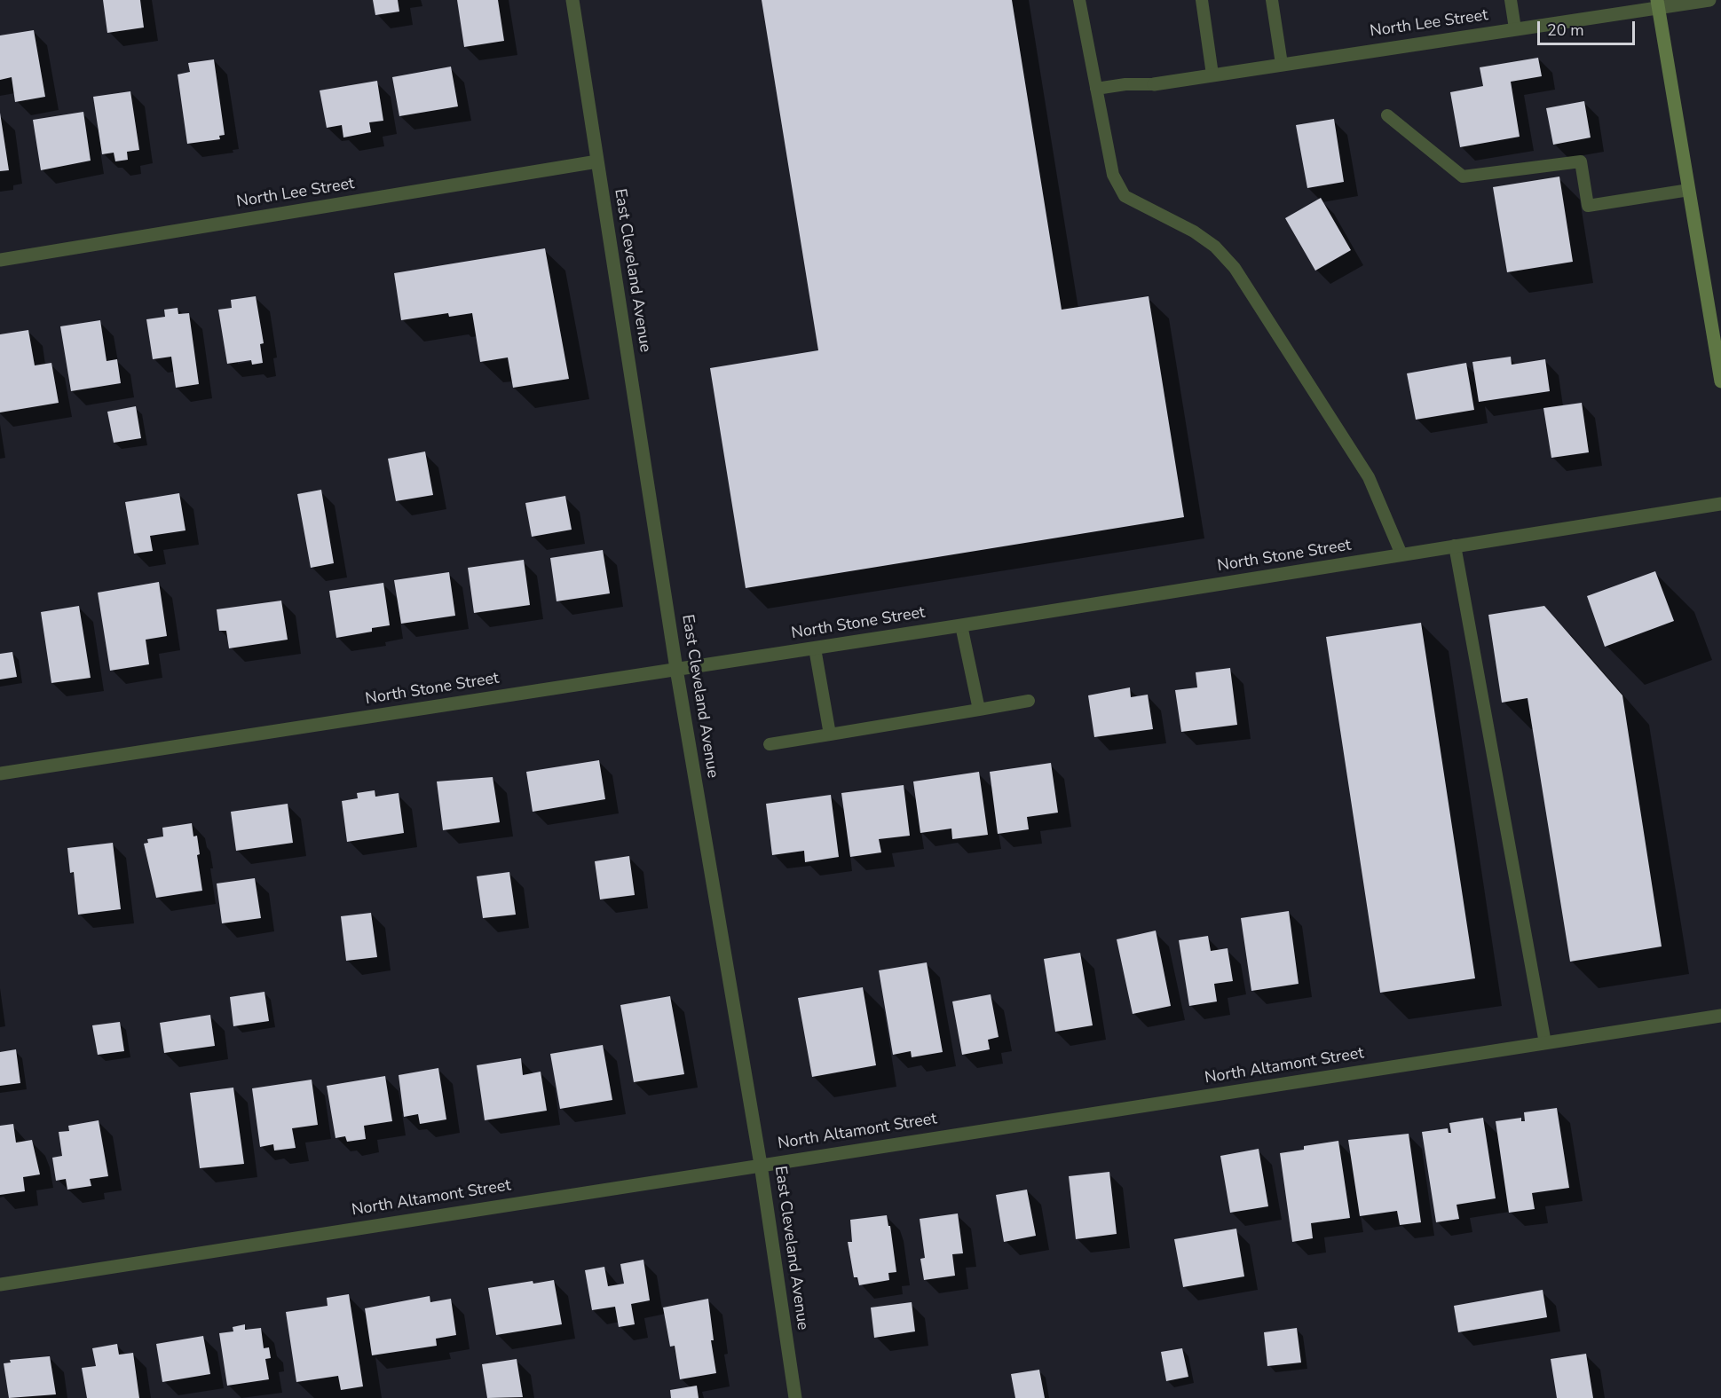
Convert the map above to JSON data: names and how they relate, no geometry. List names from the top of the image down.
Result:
{
  "streets": {
    "street": [
      "North Lee Street",
      "East Cleveland Avenue",
      "North Stone Street",
      "North Altamont Street"
    ]
  },
  "crossings": [
    ["North Lee Street", "East Cleveland Avenue"],
    ["East Cleveland Avenue", "North Stone Street"],
    ["East Cleveland Avenue", "North Altamont Street"]
  ],
  "scale_bar": "20 m"
}
